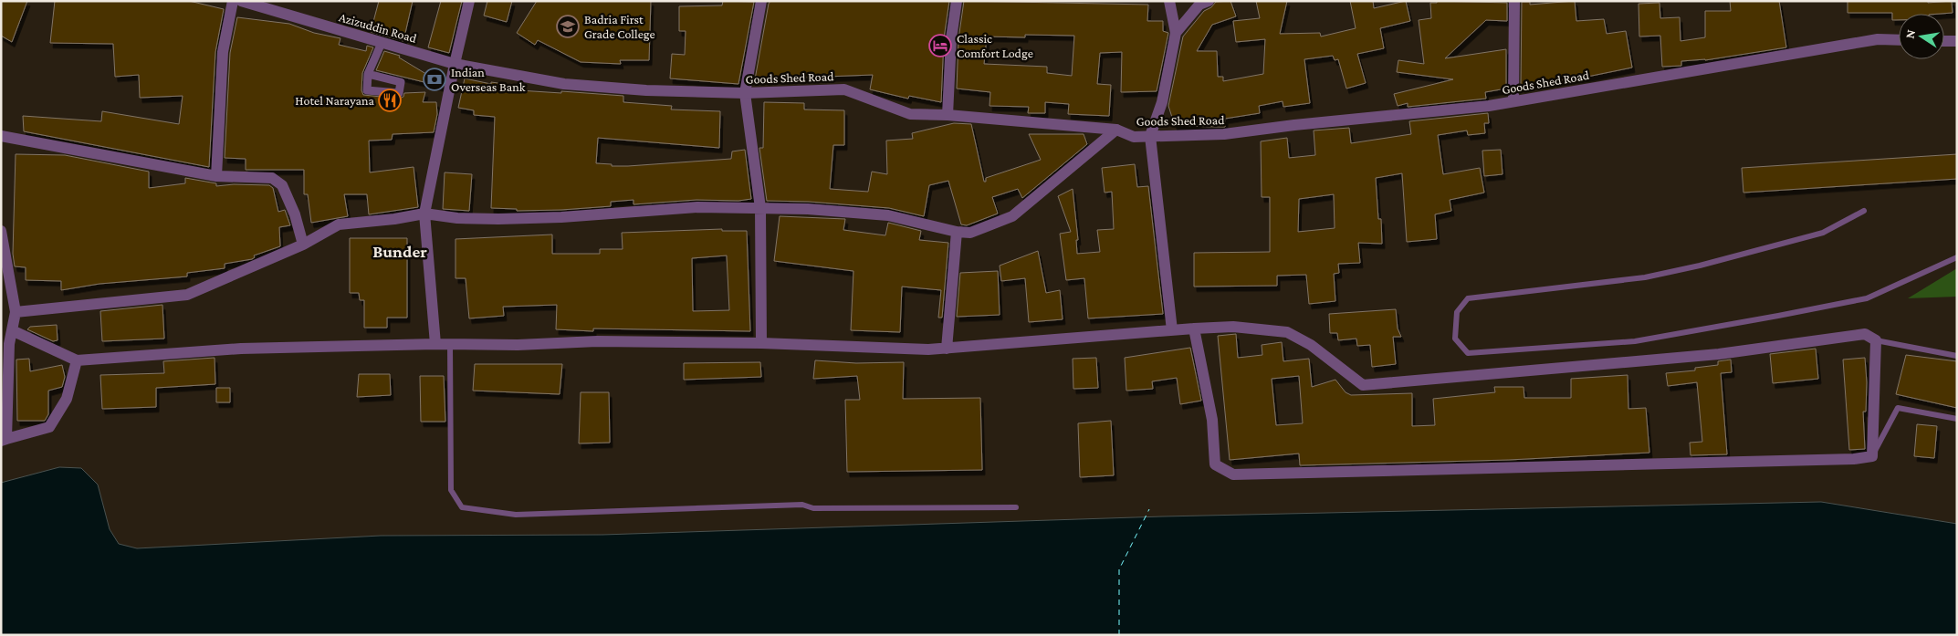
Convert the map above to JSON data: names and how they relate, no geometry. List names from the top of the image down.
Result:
{
  "streets": {
    "street": ["Azizuddin Road", "Goods Shed Road"]
  },
  "crossings": [
    ["Azizuddin Road", "Goods Shed Road"]
  ],
  "districts": ["Bunder"],
  "places": {
    "school or university": ["Badria First Grade College"],
    "hotel": ["Classic Comfort Lodge"],
    "bank": ["Indian Overseas Bank"],
    "restaurant": ["Hotel Narayana"]
  },
  "north": "left"
}
